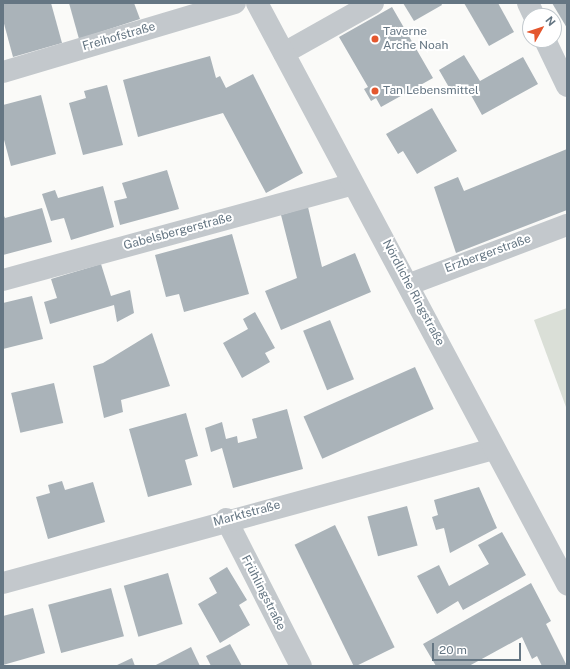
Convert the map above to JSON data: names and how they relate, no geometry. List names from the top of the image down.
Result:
{
  "streets": {
    "street": [
      "Freihofstraße",
      "Gabelsbergerstraße",
      "Erzbergerstraße",
      "Nördliche Ringstraße",
      "Marktstraße",
      "Frühlingstraße"
    ]
  },
  "crossings": [
    ["Gabelsbergerstraße", "Nördliche Ringstraße"],
    ["Erzbergerstraße", "Nördliche Ringstraße"],
    ["Nördliche Ringstraße", "Marktstraße"],
    ["Marktstraße", "Frühlingstraße"]
  ],
  "places": ["Taverne Arche Noah", "Tan Lebensmittel"],
  "scale_bar": "20 m",
  "north": "top right"
}
